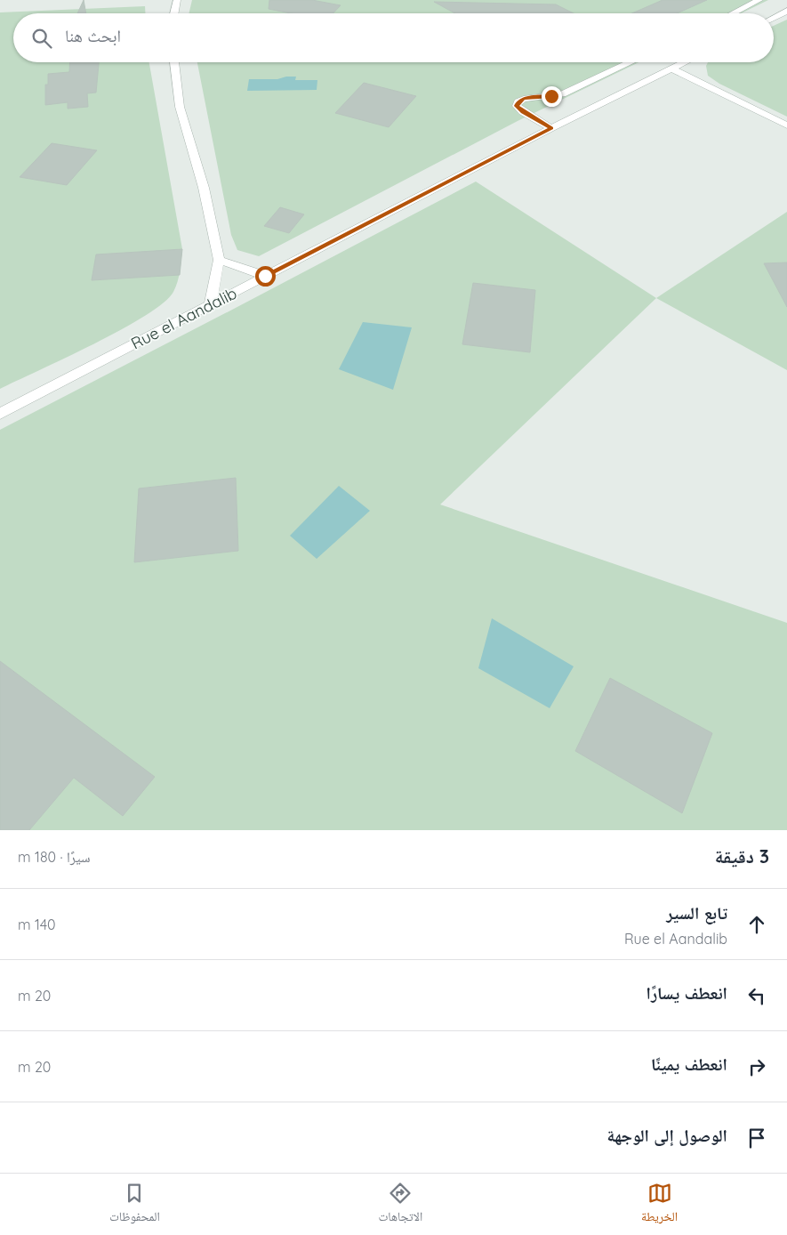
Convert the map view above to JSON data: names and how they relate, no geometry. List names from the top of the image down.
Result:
{
  "streets": {
    "street": ["Rue el Aandalib"]
  },
  "page": {
    "search": "ابحث هنا",
    "heading": ["3 دقيقة", "سيرًا · 180 m"],
    "list": [
      ["تابع السير", "Rue el Aandalib", "140 m"],
      ["انعطف يسارًا", "20 m"],
      ["انعطف يمينًا", "20 m"],
      "الوصول إلى الوجهة"
    ],
    "nav": ["الخريطة", "الاتجاهات", "المحفوظات"]
  }
}
